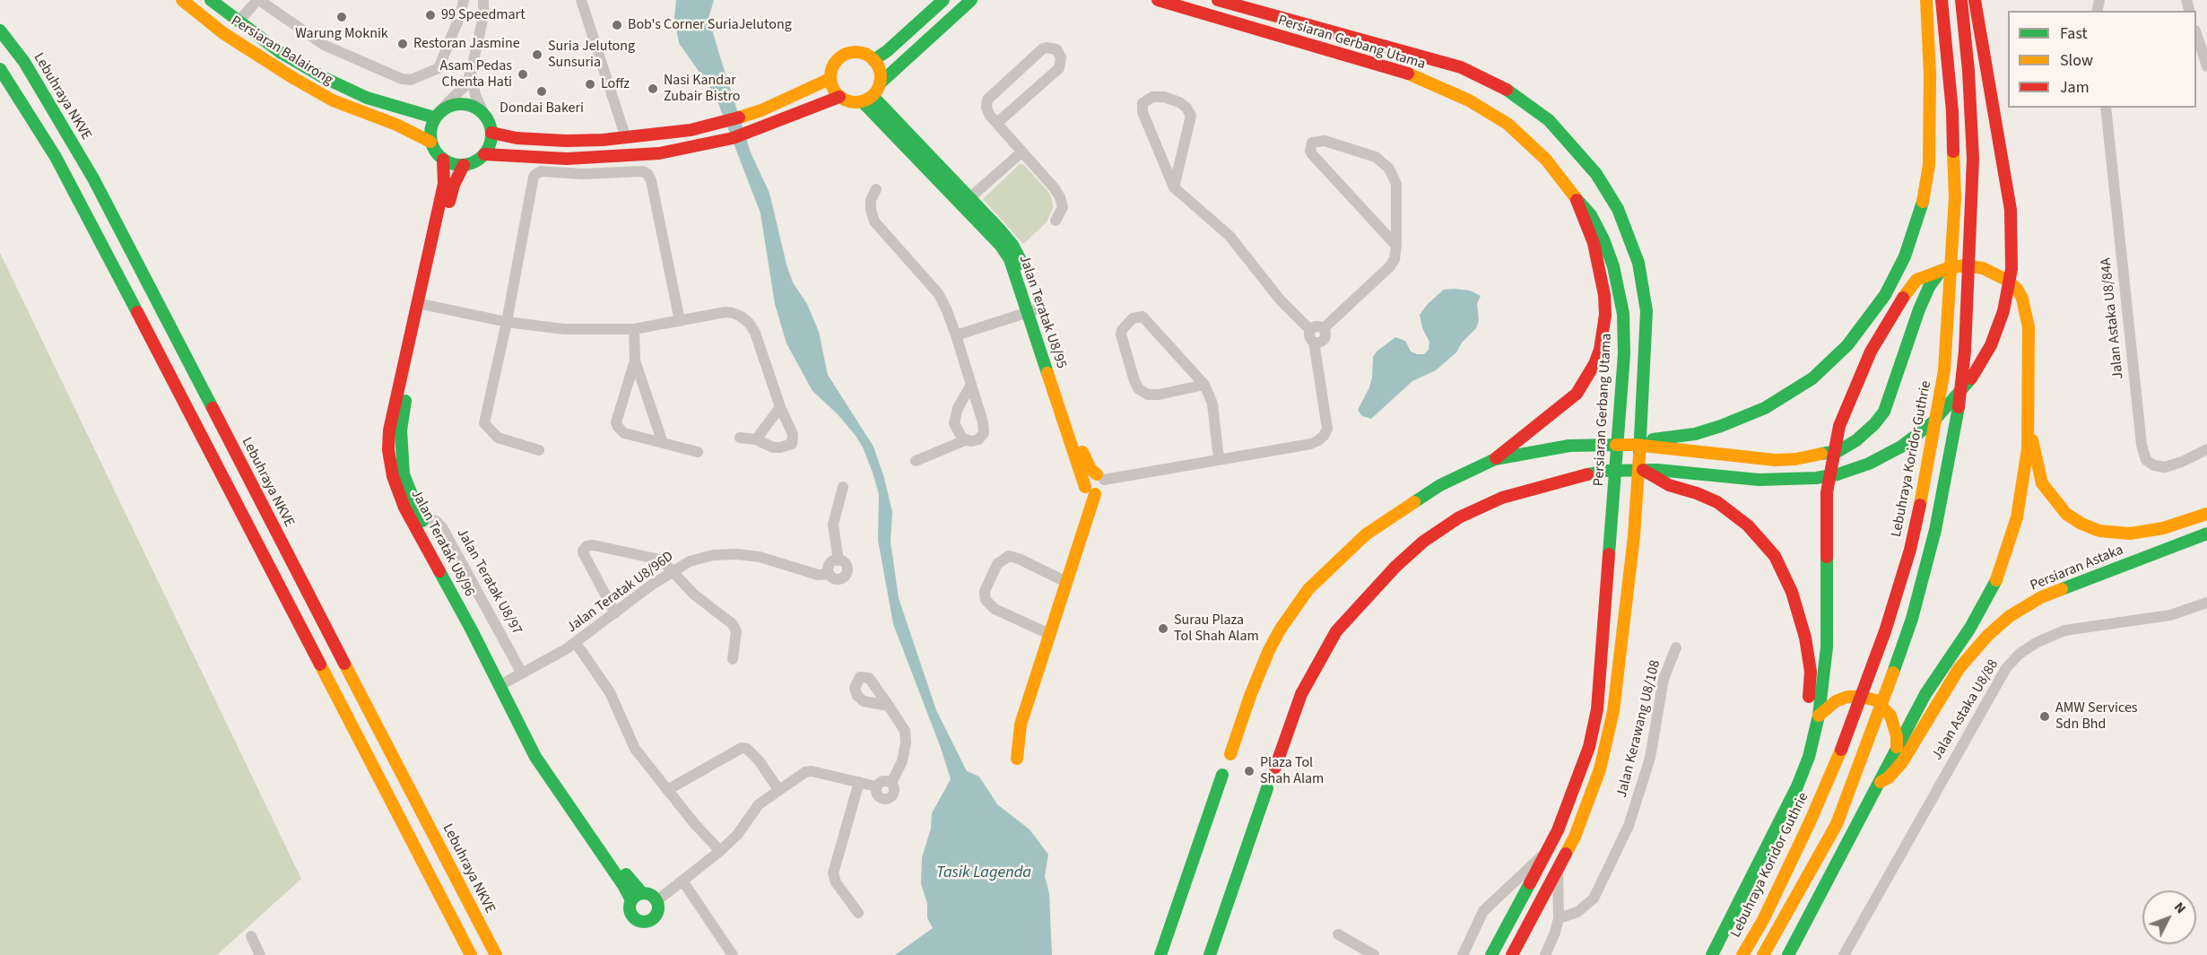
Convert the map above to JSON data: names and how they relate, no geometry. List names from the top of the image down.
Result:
{
  "streets": {
    "main road": [
      "Persiaran Gerbang Utama",
      "Persiaran Balairong",
      "Lebuhraya NKVE",
      "Jalan Teratak U8/95",
      "Lebuhraya Koridor Guthrie",
      "Jalan Teratak U8/96",
      "Persiaran Astaka"
    ],
    "street": [
      "Jalan Astaka U8/84A",
      "Jalan Teratak U8/97",
      "Jalan Teratak U8/96D",
      "Jalan Astaka U8/88",
      "Jalan Kerawang U8/108"
    ]
  },
  "crossings": [
    ["Persiaran Balairong", "Jalan Teratak U8/96"],
    ["Jalan Teratak U8/96", "Jalan Teratak U8/97"],
    ["Jalan Teratak U8/96", "Jalan Teratak U8/96D"],
    ["Jalan Teratak U8/97", "Jalan Teratak U8/96D"]
  ],
  "water": ["Tasik Lagenda"],
  "places": [
    "99 Speedmart",
    "Warung Moknik",
    "Bob's Corner SuriaJelutong",
    "Restoran Jasmine",
    "Suria Jelutong Sunsuria",
    "Asam Pedas Chenta Hati",
    "Loffz",
    "Nasi Kandar Zubair Bistro",
    "Dondai Bakeri",
    "Surau Plaza Tol Shah Alam",
    "AMW Services Sdn Bhd",
    "Plaza Tol Shah Alam"
  ],
  "legend": ["Fast", "Slow", "Jam"],
  "north": "top right"
}
